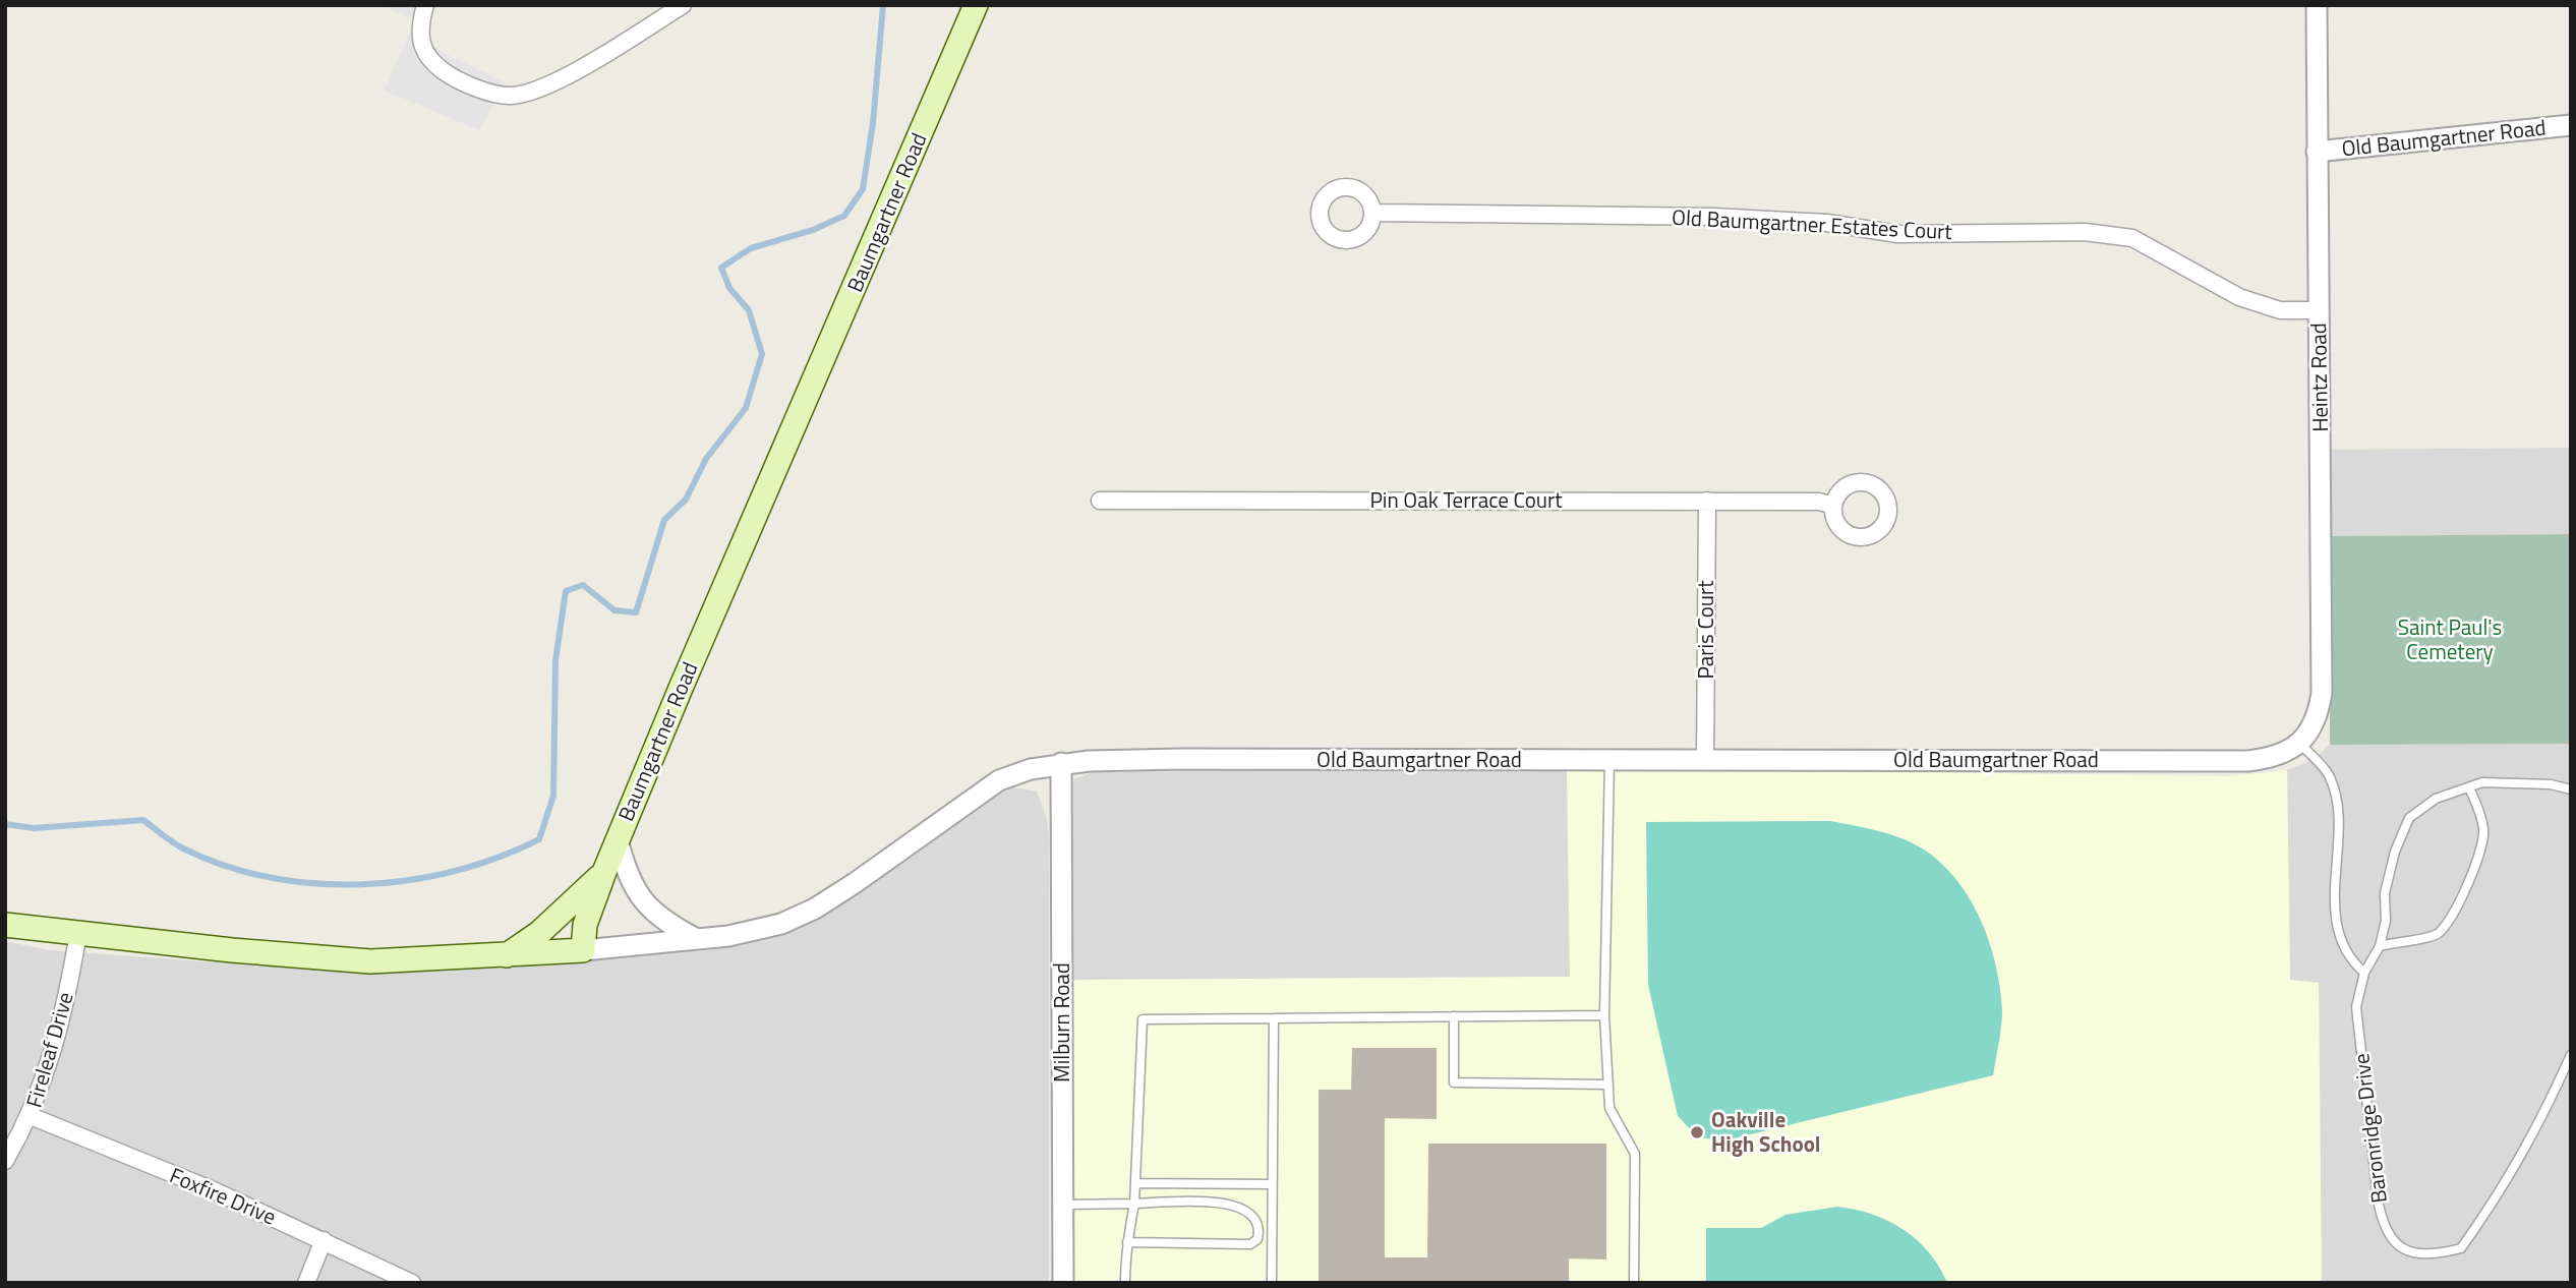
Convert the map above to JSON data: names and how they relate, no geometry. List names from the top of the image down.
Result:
{
  "streets": {
    "main road": ["Baumgartner Road"],
    "street": [
      "Old Baumgartner Road",
      "Old Baumgartner Estates Court",
      "Heintz Road",
      "Pin Oak Terrace Court",
      "Paris Court",
      "Milburn Road",
      "Fireleaf Drive",
      "Foxfire Drive"
    ],
    "lane": ["Baronridge Drive"]
  },
  "crossings": [
    ["Old Baumgartner Road", "Baumgartner Road"],
    ["Old Baumgartner Road", "Heintz Road"],
    ["Old Baumgartner Road", "Paris Court"],
    ["Old Baumgartner Road", "Milburn Road"],
    ["Old Baumgartner Estates Court", "Heintz Road"],
    ["Pin Oak Terrace Court", "Paris Court"],
    ["Fireleaf Drive", "Foxfire Drive"]
  ],
  "parks": ["Saint Paul's Cemetery"],
  "places": ["Oakville High School"]
}
